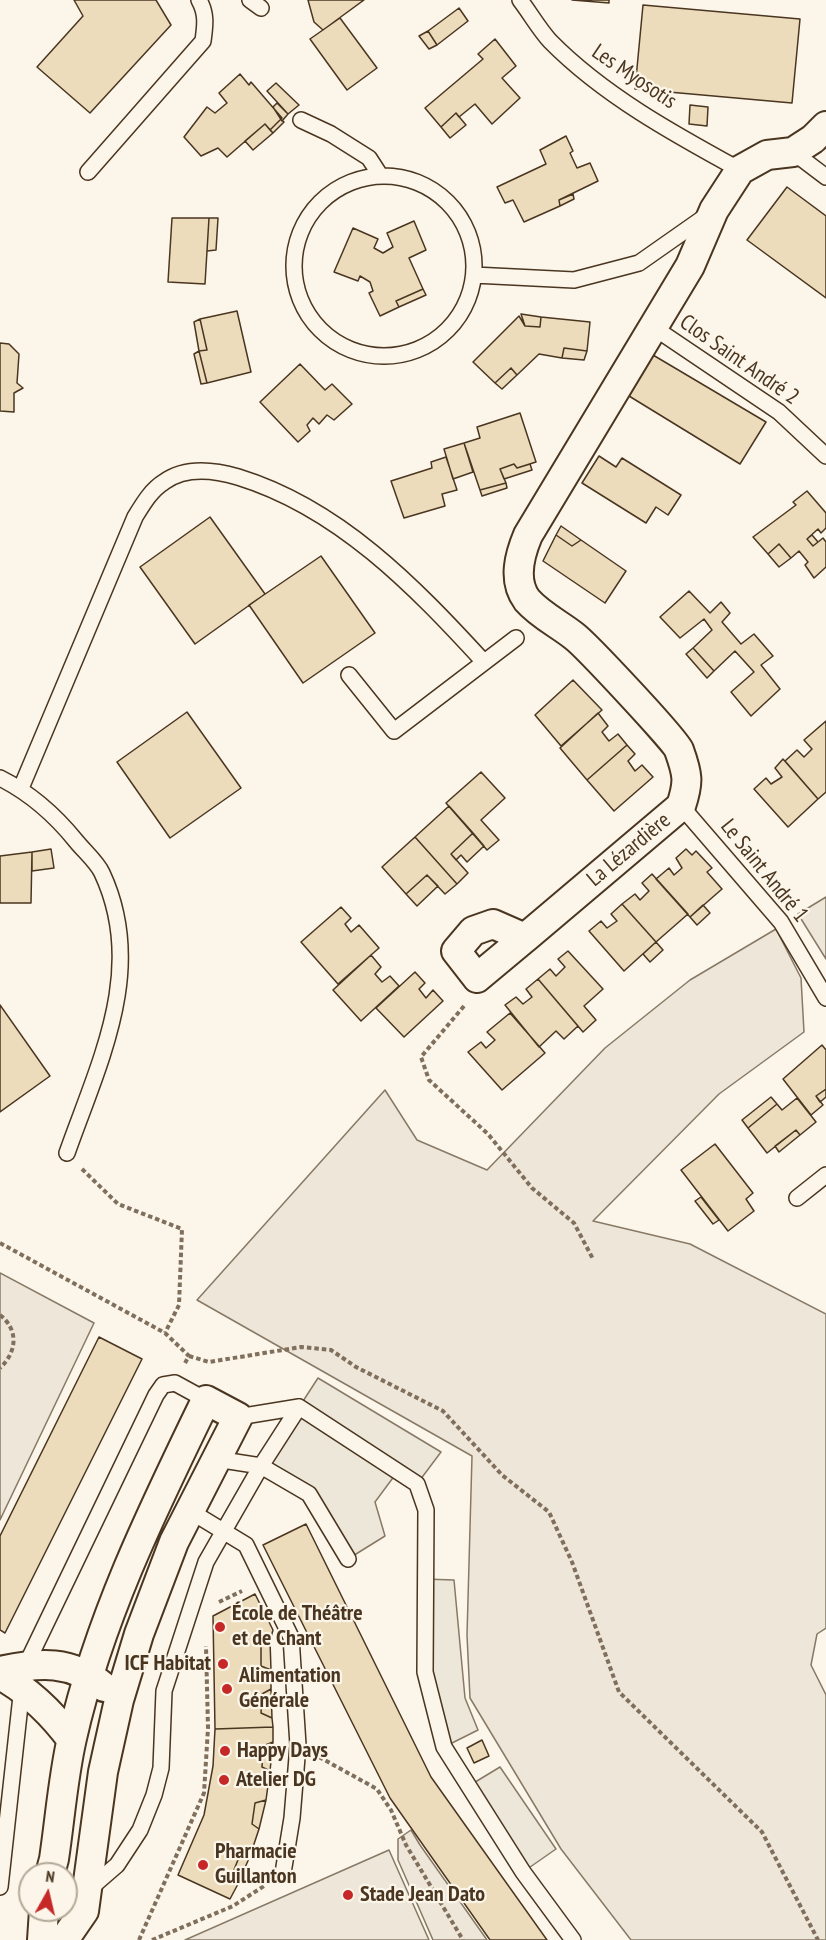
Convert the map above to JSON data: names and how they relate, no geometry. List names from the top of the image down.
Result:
{
  "streets": {
    "street": ["La Lézardière"],
    "lane": ["Les Myosotis", "Clos Saint André 2", "Le Saint André 1"]
  },
  "crossings": [
    ["Les Myosotis", "La Lézardière"],
    ["Clos Saint André 2", "La Lézardière"],
    ["La Lézardière", "Le Saint André 1"]
  ],
  "places": [
    "École de Théâtre et de Chant",
    "ICF Habitat",
    "Alimentation Générale",
    "Happy Days",
    "Atelier DG",
    "Pharmacie Guillanton",
    "Stade Jean Dato"
  ],
  "north": "top"
}
